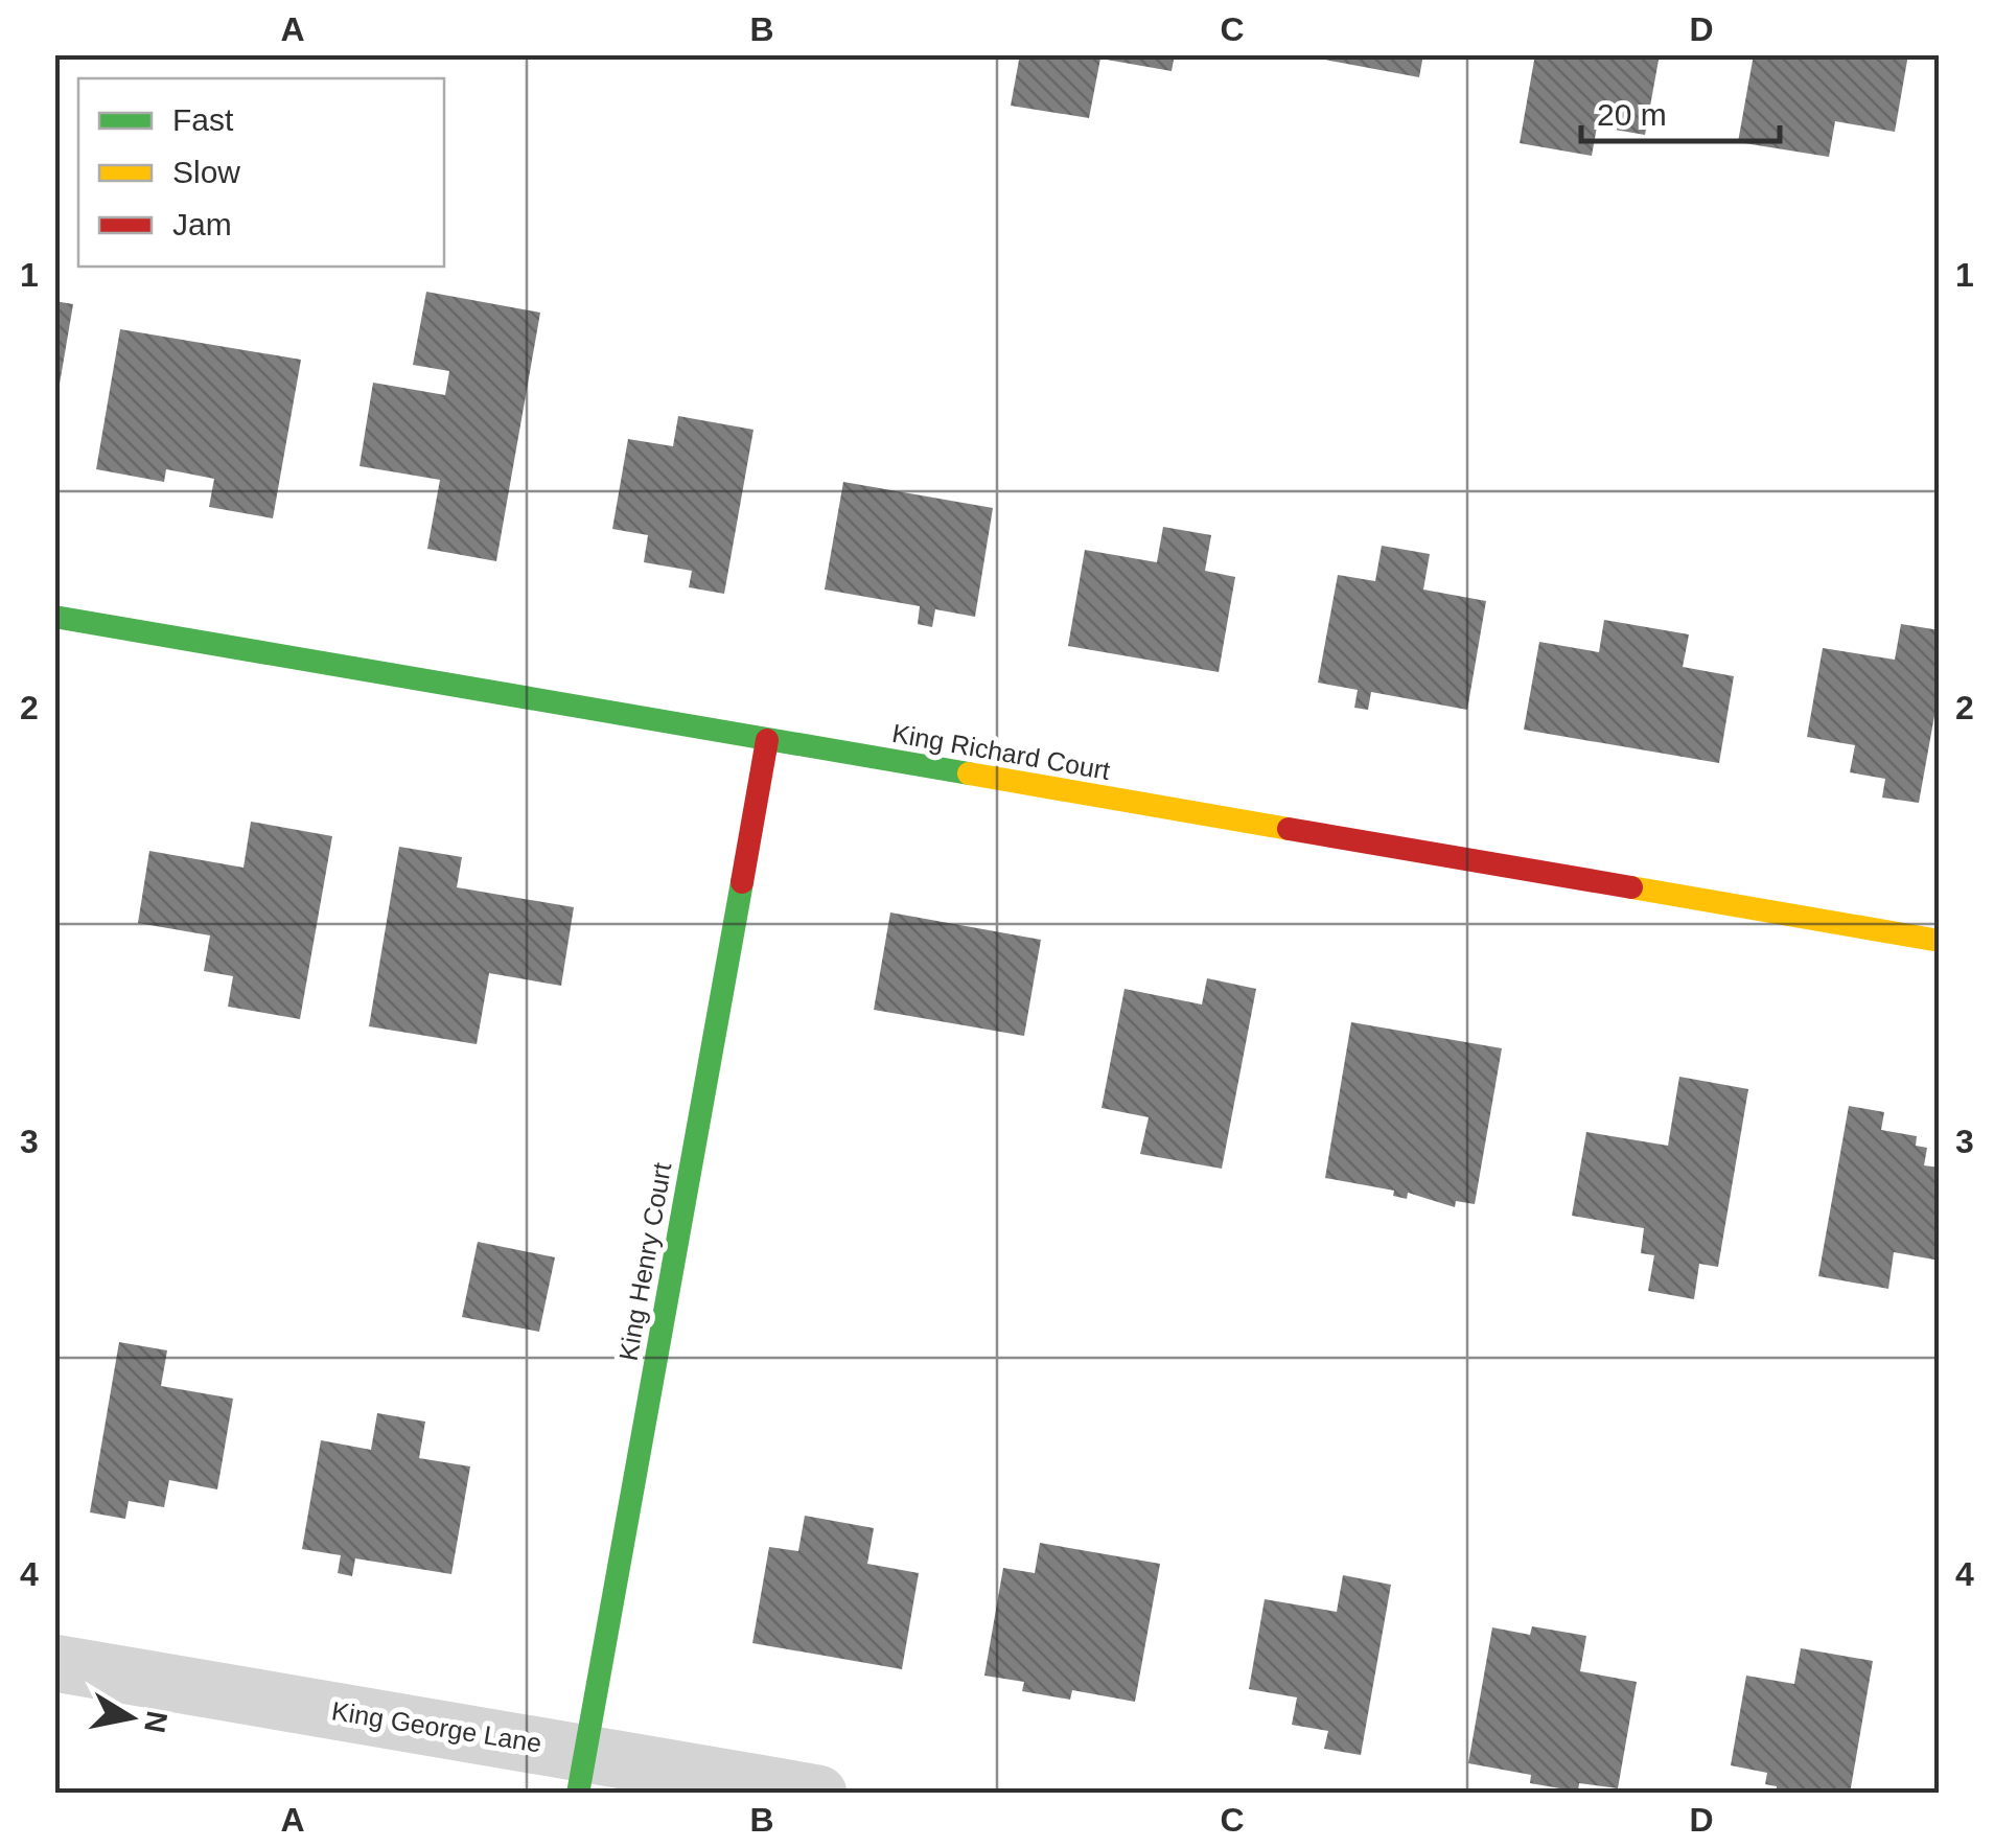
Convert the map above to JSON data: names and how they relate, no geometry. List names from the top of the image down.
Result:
{
  "streets": {
    "street": ["King Richard Court", "King Henry Court", "King George Lane"]
  },
  "crossings": [
    ["King Richard Court", "King Henry Court"],
    ["King Henry Court", "King George Lane"]
  ],
  "legend": ["Fast", "Slow", "Jam"],
  "scale_bar": "20 m",
  "north": "right",
  "grid": {
    "columns": [
      "A",
      "B",
      "C",
      "D"
    ],
    "rows": [
      "1",
      "2",
      "3",
      "4"
    ]
  }
}
